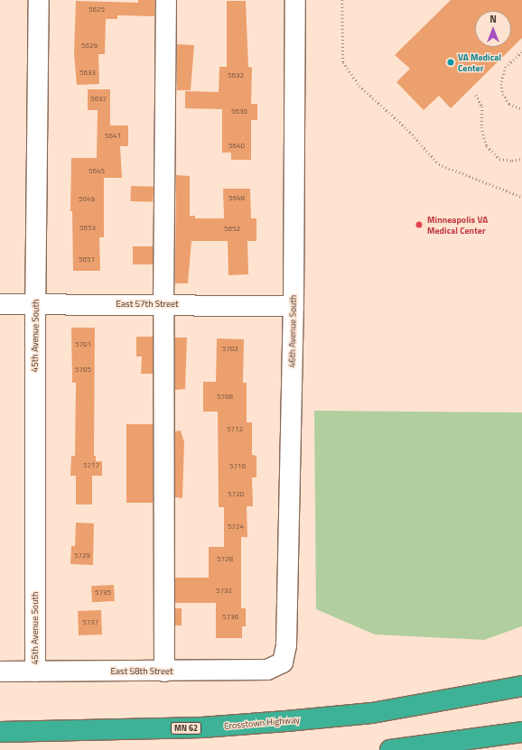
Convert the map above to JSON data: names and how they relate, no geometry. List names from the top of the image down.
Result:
{
  "streets": {
    "highway": ["Crosstown Highway", "MN 62"],
    "street": [
      "East 57th Street",
      "46th Avenue South",
      "45th Avenue South",
      "East 58th Street"
    ]
  },
  "crossings": [
    ["East 57th Street", "46th Avenue South"],
    ["East 57th Street", "45th Avenue South"],
    ["46th Avenue South", "East 58th Street"],
    ["45th Avenue South", "East 58th Street"]
  ],
  "places": ["VA Medical Center", "Minneapolis VA Medical Center"],
  "house_numbers": [
    "5625",
    "5629",
    "5633",
    "5632",
    "5637",
    "5636",
    "5641",
    "5640",
    "5645",
    "5648",
    "5649",
    "5653",
    "5652",
    "5657",
    "5701",
    "5702",
    "5705",
    "5708",
    "5712",
    "5717",
    "5716",
    "5720",
    "5724",
    "5729",
    "5728",
    "5732",
    "5735",
    "5736",
    "5737"
  ],
  "north": "top"
}
